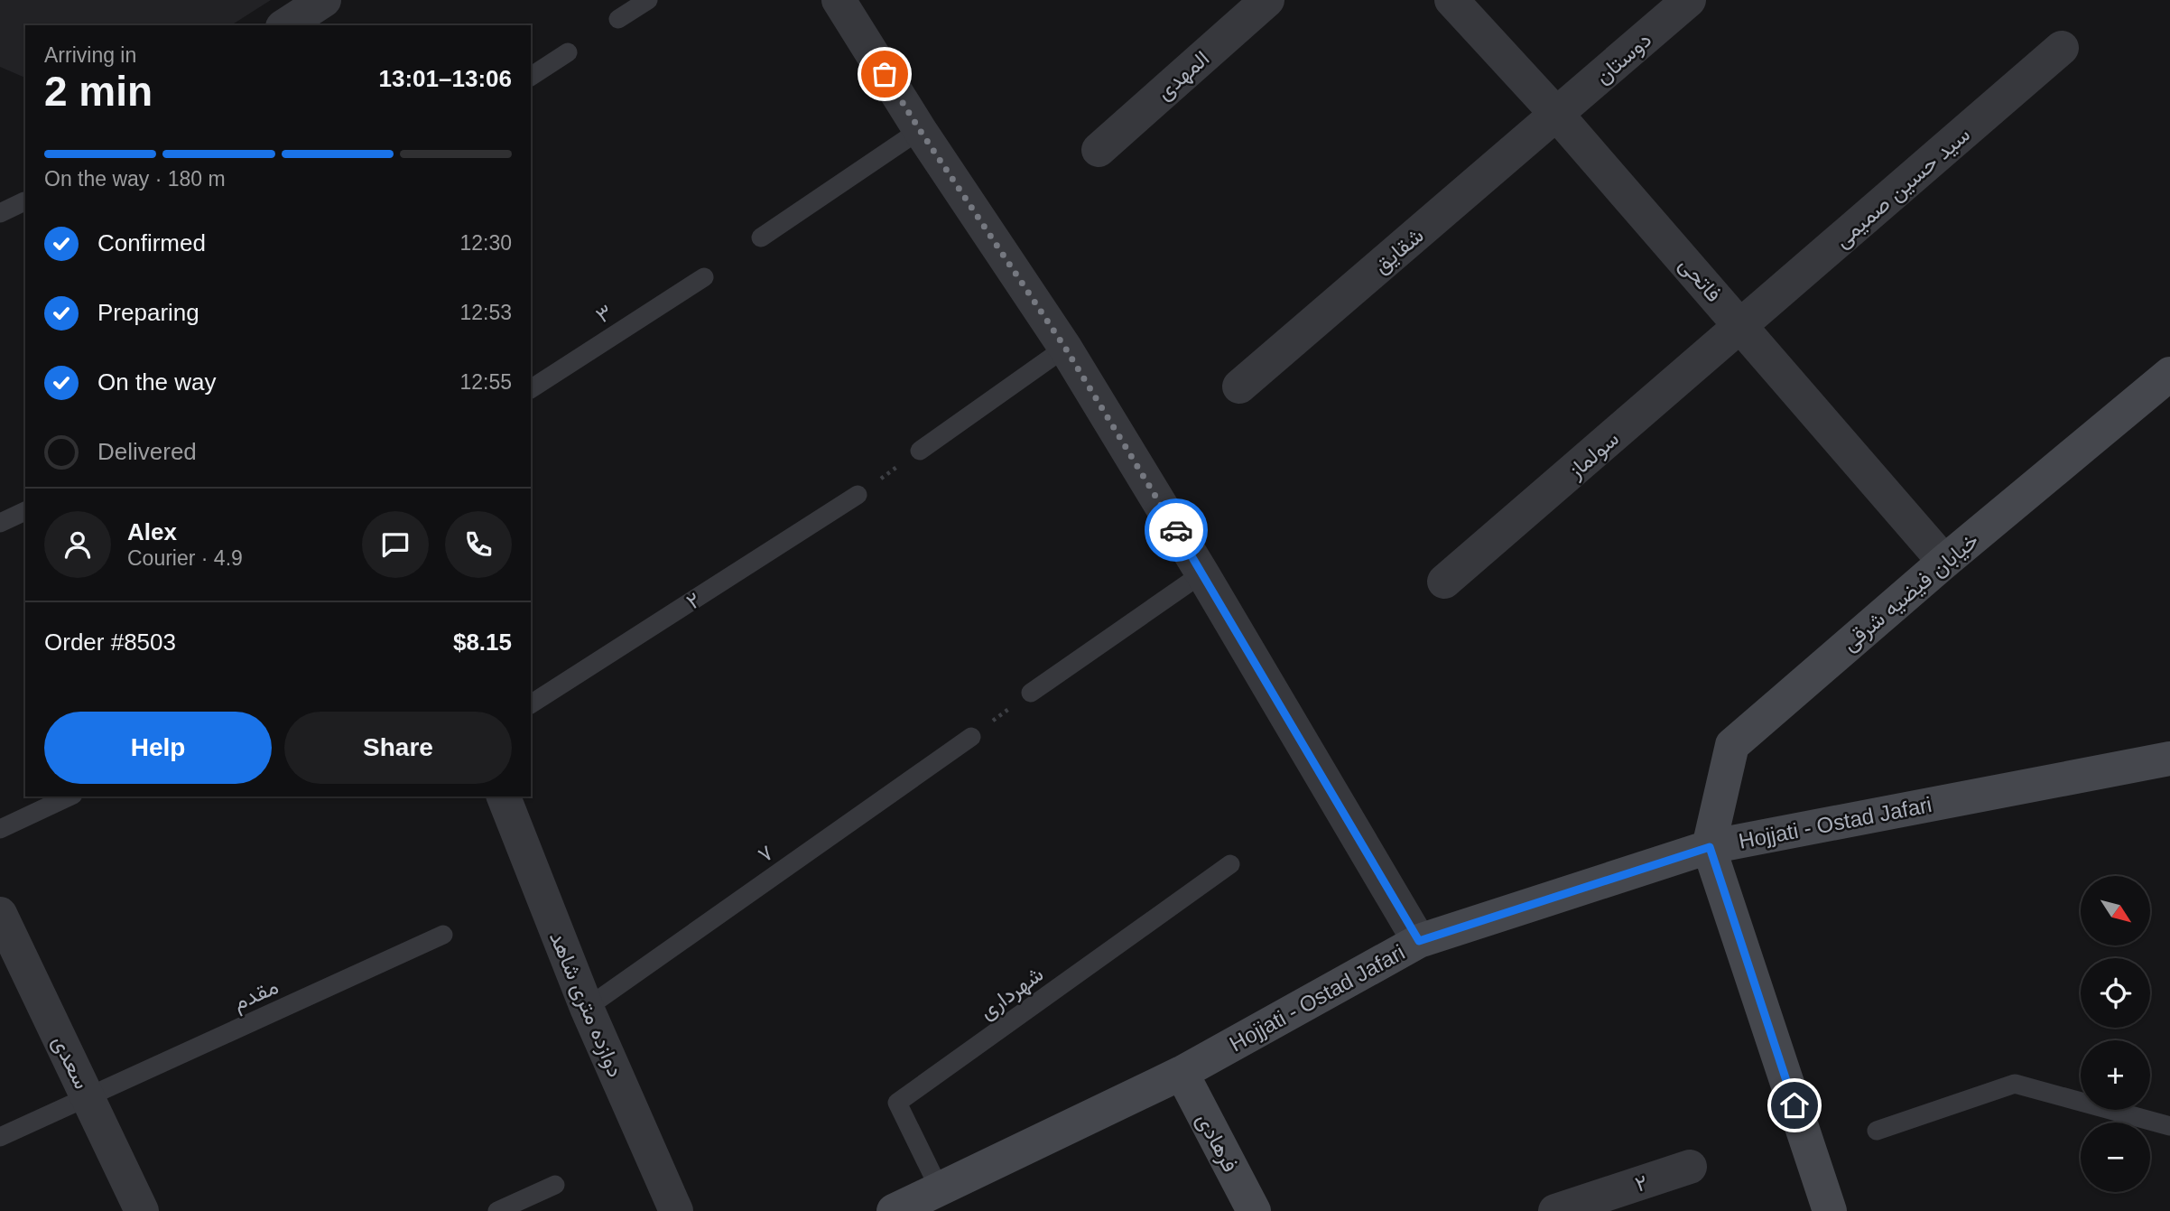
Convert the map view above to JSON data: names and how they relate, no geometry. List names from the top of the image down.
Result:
{
  "streets": {
    "main road": ["خیابان فیضیه شرقی", "Hojjati - Ostad Jafari", "فرهادی"],
    "street": [
      "دوستان",
      "المهدی",
      "سید حسین صمیمی",
      "شقایق",
      "فاتحی",
      "سولماز",
      "۲",
      "دوازده متری شاهد",
      "سعدی"
    ],
    "lane": [
      "۳",
      "۷",
      "شهرداری",
      "مقدم"
    ]
  },
  "crossings": [
    ["دوستان", "شقایق"],
    ["دوستان", "فاتحی"],
    ["سید حسین صمیمی", "فاتحی"],
    ["سید حسین صمیمی", "سولماز"],
    ["شقایق", "فاتحی"],
    ["فاتحی", "سولماز"],
    ["فاتحی", "خیابان فیضیه شرقی"],
    ["خیابان فیضیه شرقی", "Hojjati - Ostad Jafari"],
    ["Hojjati - Ostad Jafari", "شهرداری"],
    ["Hojjati - Ostad Jafari", "فرهادی"],
    ["۷", "دوازده متری شاهد"],
    ["مقدم", "سعدی"]
  ],
  "north": "bottom right",
  "page": {
    "heading": ["2 min", "Arriving in", "13:01–13:06"],
    "panel": [
      "Alex",
      "Courier · 4.9",
      "Order #8503",
      "$8.15"
    ],
    "bar": "On the way · 180 m",
    "list": [
      ["Confirmed", "12:30"],
      ["Preparing", "12:53"],
      ["On the way", "12:55"],
      "Delivered"
    ],
    "buttons": ["Help", "Share"],
    "map_buttons": ["+", "−"]
  }
}
